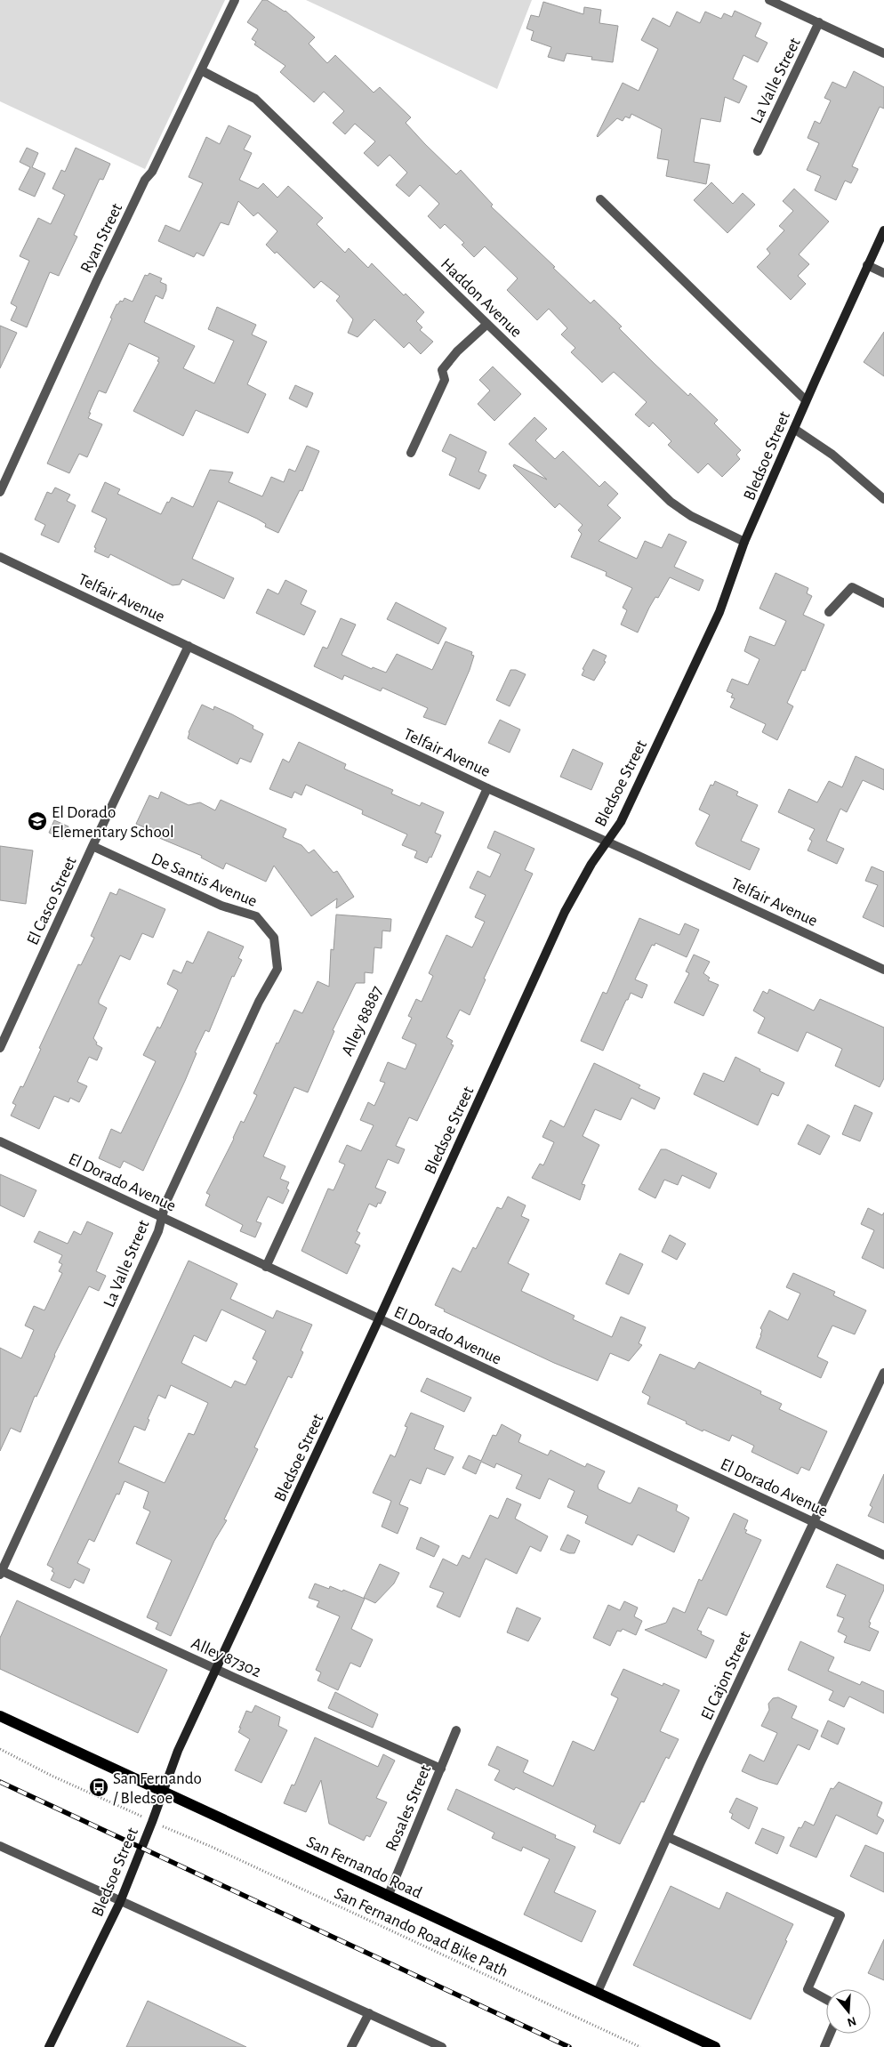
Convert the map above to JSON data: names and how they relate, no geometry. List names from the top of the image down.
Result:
{
  "streets": {
    "main road": ["San Fernando Road"],
    "street": [
      "La Valle Street",
      "Ryan Street",
      "Haddon Avenue",
      "Bledsoe Street",
      "Telfair Avenue",
      "De Santis Avenue",
      "El Casco Street",
      "Alley 88887",
      "El Dorado Avenue",
      "Alley 87302",
      "El Cajon Street",
      "Rosales Street"
    ],
    "path": ["San Fernando Road Bike Path"]
  },
  "crossings": [
    ["La Valle Street", "De Santis Avenue"],
    ["La Valle Street", "El Dorado Avenue"],
    ["La Valle Street", "Alley 87302"],
    ["Ryan Street", "Haddon Avenue"],
    ["Haddon Avenue", "Bledsoe Street"],
    ["Bledsoe Street", "Telfair Avenue"],
    ["Bledsoe Street", "El Dorado Avenue"],
    ["Bledsoe Street", "Alley 87302"],
    ["Bledsoe Street", "San Fernando Road"],
    ["Telfair Avenue", "El Casco Street"],
    ["Telfair Avenue", "Alley 88887"],
    ["De Santis Avenue", "El Casco Street"],
    ["Alley 88887", "El Dorado Avenue"],
    ["El Dorado Avenue", "El Cajon Street"],
    ["Alley 87302", "Rosales Street"],
    ["El Cajon Street", "San Fernando Road"],
    ["Rosales Street", "San Fernando Road"]
  ],
  "places": {
    "school or university": ["El Dorado Elementary School"],
    "bus stop": ["San Fernando / Bledsoe"]
  },
  "north": "bottom"
}
